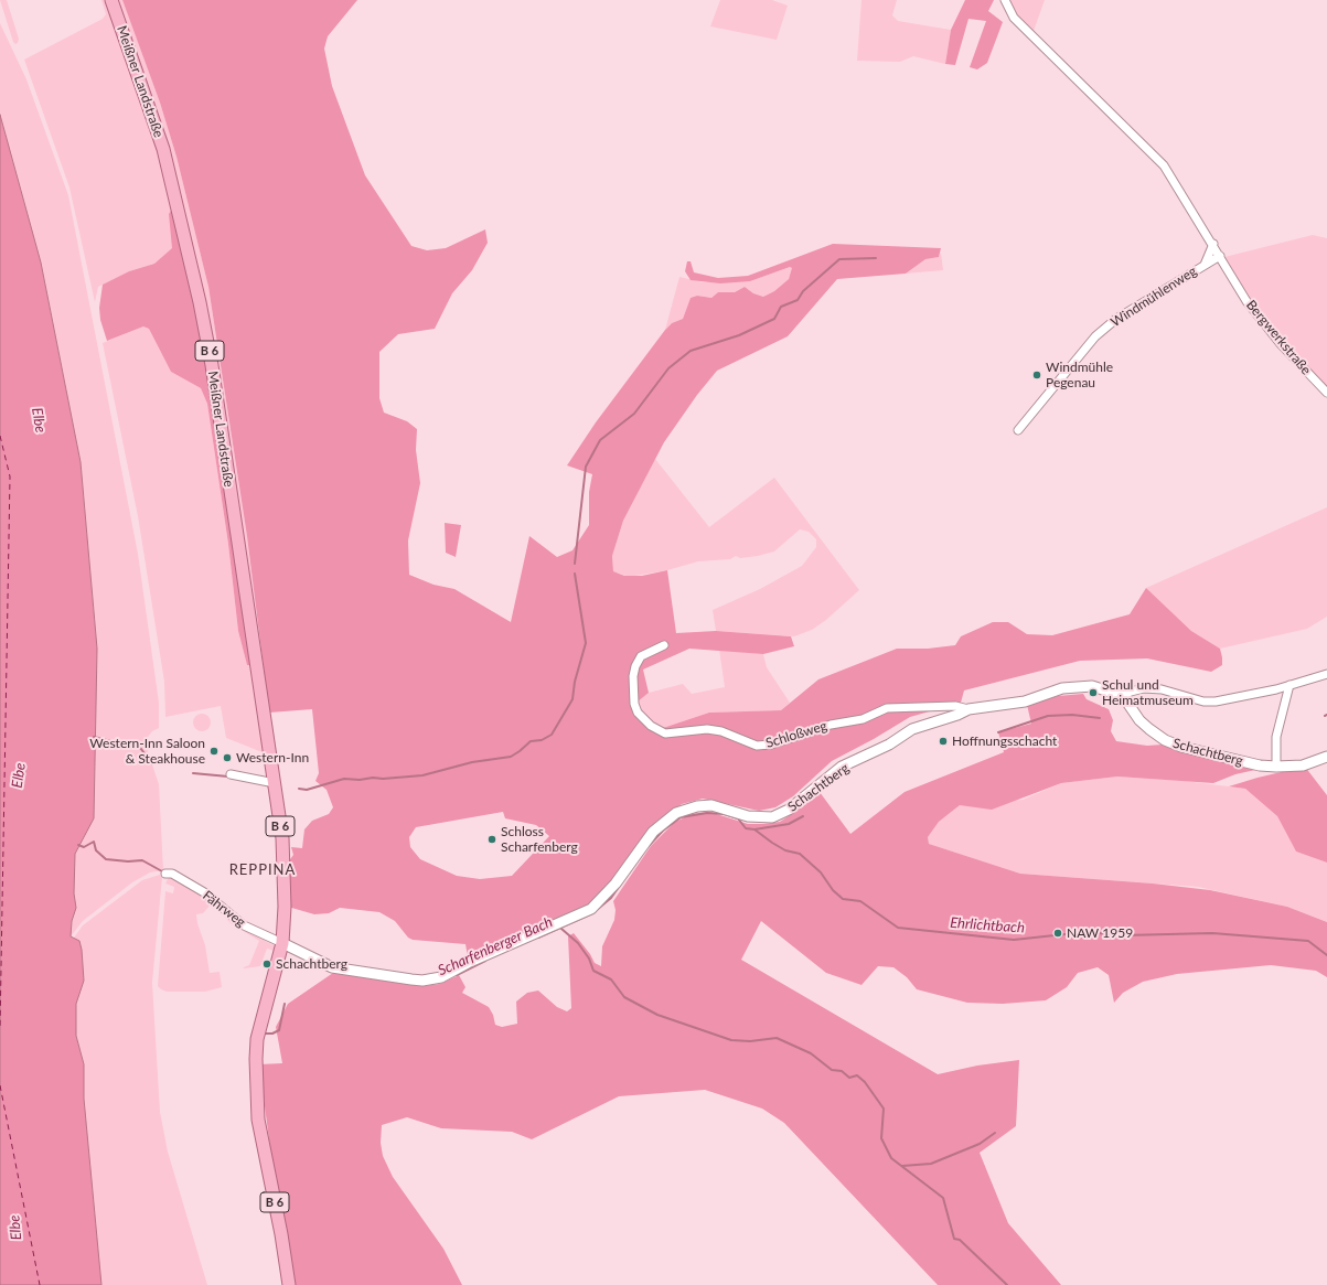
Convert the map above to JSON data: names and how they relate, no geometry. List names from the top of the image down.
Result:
{
  "streets": {
    "main road": ["Meißner Landstraße", "B 6"],
    "street": [
      "Windmühlenweg",
      "Bergwerkstraße",
      "Schloßweg",
      "Schachtberg",
      "Fährweg"
    ]
  },
  "crossings": [
    ["Meißner Landstraße", "B 6"],
    ["Windmühlenweg", "Bergwerkstraße"],
    ["B 6", "Schachtberg"],
    ["B 6", "Fährweg"],
    ["Schloßweg", "Schachtberg"],
    ["Schachtberg", "Fährweg"]
  ],
  "districts": ["REPPINA"],
  "water": ["Elbe", "Ehrlichtbach", "Scharfenberger Bach"],
  "places": [
    "Windmühle Pegenau",
    "Schul und Heimatmuseum",
    "Hoffnungsschacht",
    "Western-Inn Saloon & Steakhouse",
    "Western-Inn",
    "Schloss Scharfenberg",
    "NAW 1959",
    "Schachtberg"
  ]
}
